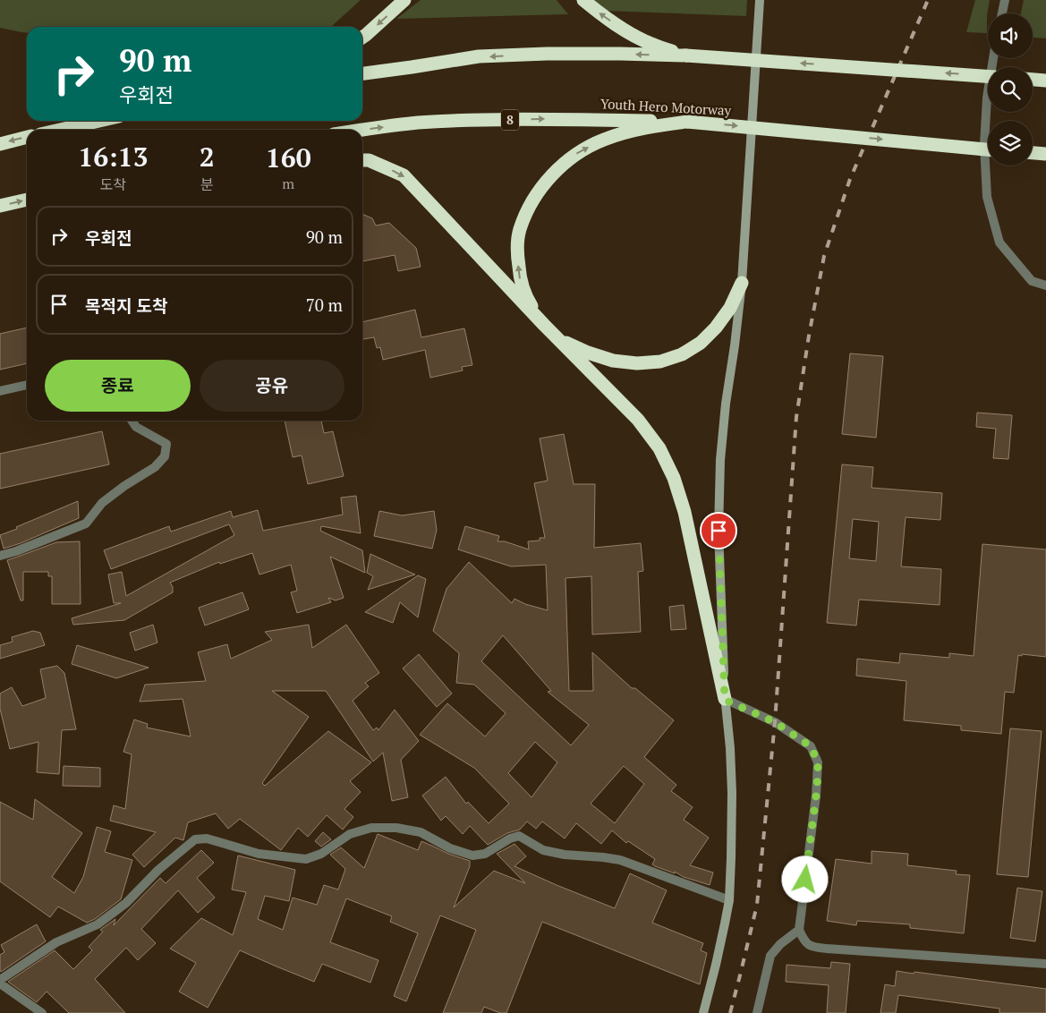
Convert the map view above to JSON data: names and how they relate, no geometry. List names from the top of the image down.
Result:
{
  "streets": {
    "highway": ["Youth Hero Motorway", "8"]
  },
  "page": {
    "turn": ["90 m", "우회전"],
    "eta": [
      "16:13",
      "도착",
      "2",
      "분",
      "160",
      "m"
    ],
    "list": [
      {
        "name": "우회전",
        "value": "90 m"
      },
      {
        "name": "목적지 도착",
        "value": "70 m"
      }
    ],
    "buttons": ["종료", "공유"]
  }
}
